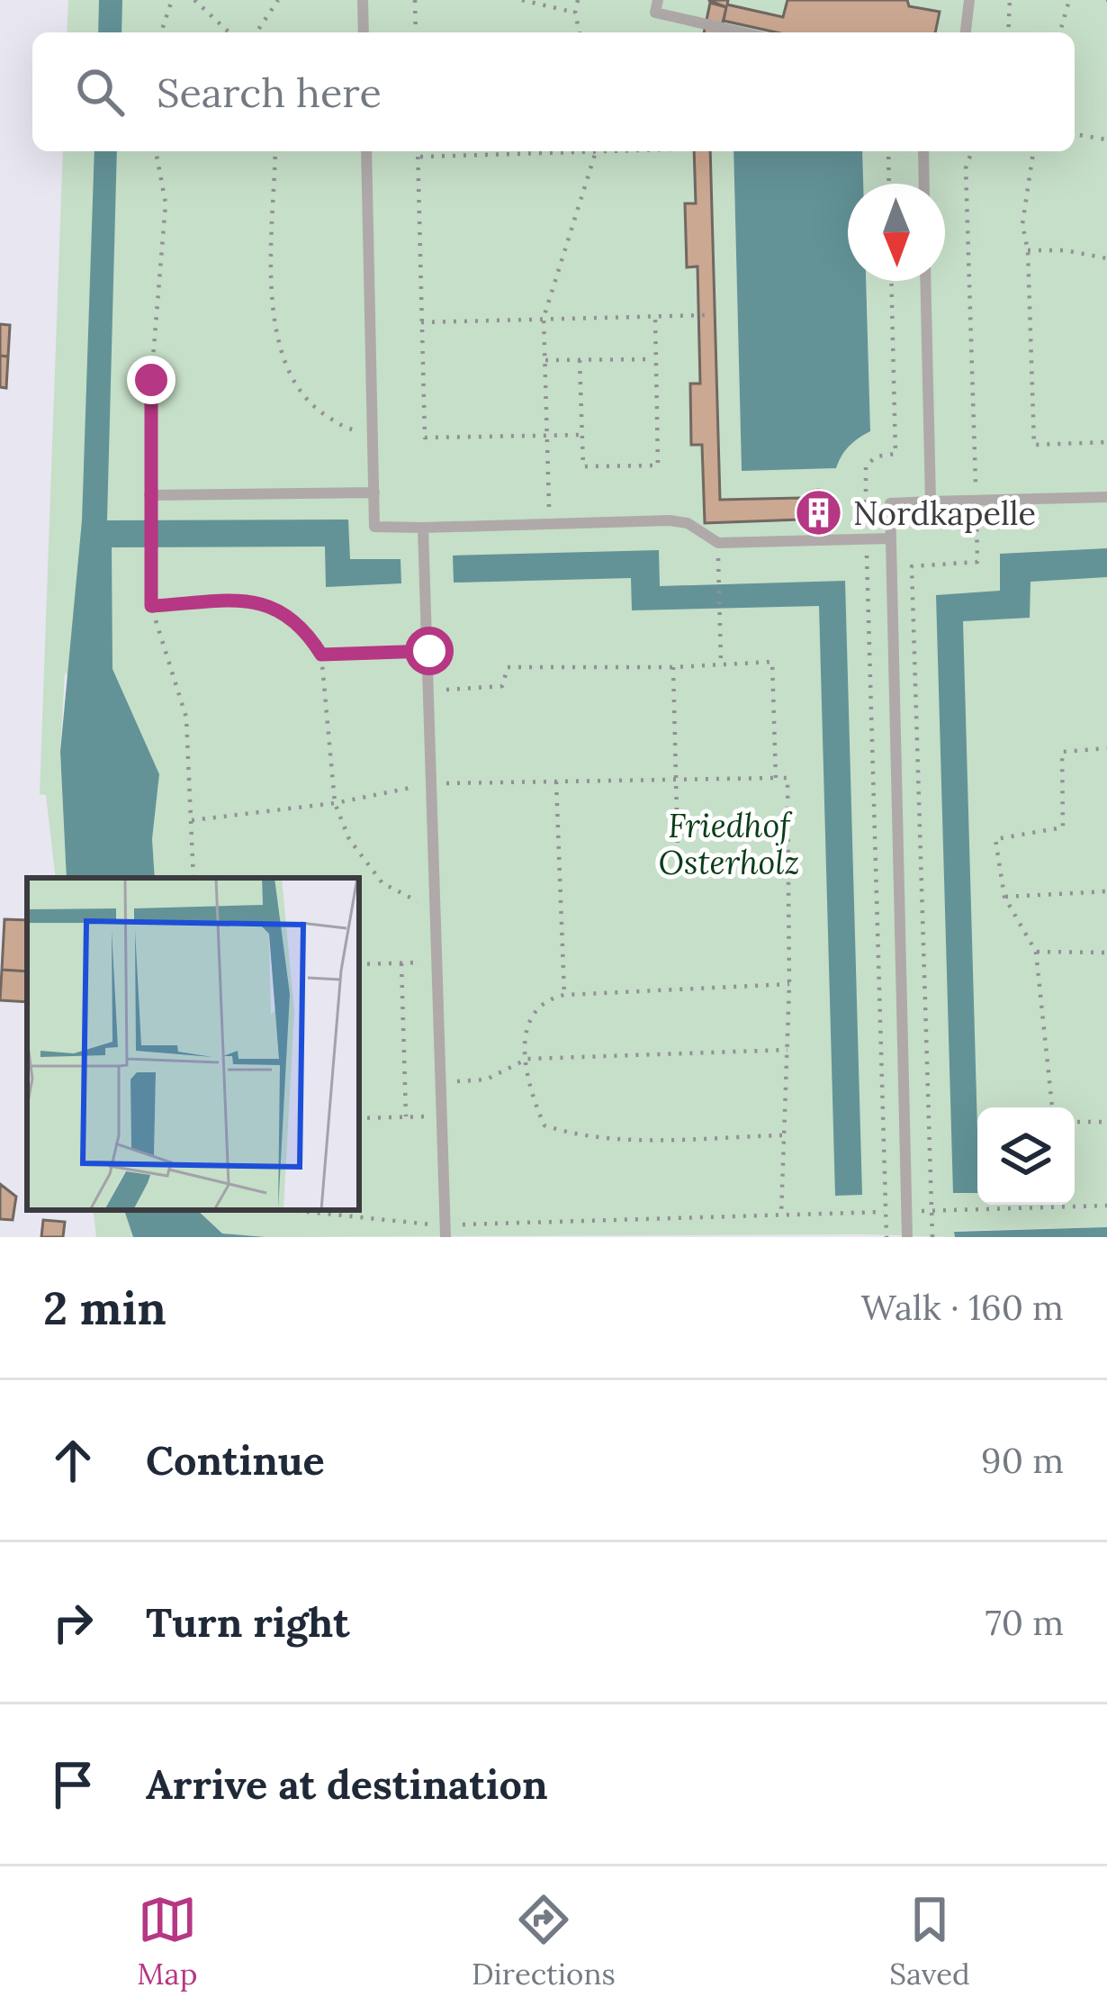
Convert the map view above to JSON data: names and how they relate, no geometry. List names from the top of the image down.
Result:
{
  "parks": ["Friedhof Osterholz"],
  "places": {
    "building": ["Nordkapelle"]
  },
  "north": "bottom",
  "page": {
    "search": "Search here",
    "heading": ["2 min", "Walk · 160 m"],
    "list": [
      ["Continue", "90 m"],
      ["Turn right", "70 m"],
      "Arrive at destination"
    ],
    "nav": ["Map", "Directions", "Saved"]
  }
}
